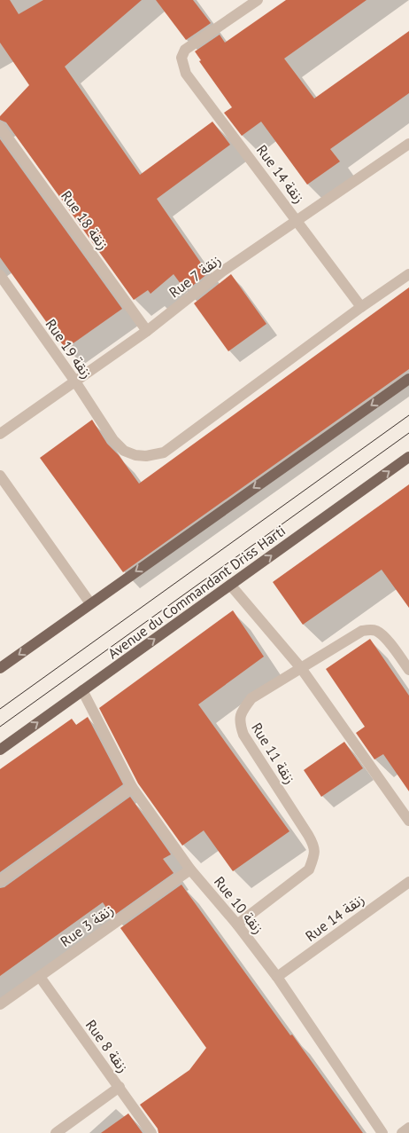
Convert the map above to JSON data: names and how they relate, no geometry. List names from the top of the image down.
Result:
{
  "streets": {
    "main road": ["Avenue du Commandant Driss Harti"],
    "street": [
      "Rue 14 زنقة",
      "Rue 18 زنقة",
      "Rue 7 زنقة",
      "Rue 19 زنقة",
      "Rue 11 زنقة",
      "Rue 10 زنقة",
      "Rue 3 زنقة",
      "Rue 8 زنقة"
    ]
  },
  "crossings": [
    ["Rue 14 زنقة", "Rue 7 زنقة"],
    ["Rue 14 زنقة", "Rue 19 زنقة"],
    ["Rue 14 زنقة", "Rue 10 زنقة"],
    ["Rue 18 زنقة", "Rue 7 زنقة"],
    ["Rue 7 زنقة", "Rue 19 زنقة"],
    ["Avenue du Commandant Driss Harti", "Rue 10 زنقة"],
    ["Rue 11 زنقة", "Rue 10 زنقة"],
    ["Rue 10 زنقة", "Rue 3 زنقة"],
    ["Rue 3 زنقة", "Rue 8 زنقة"]
  ]
}
